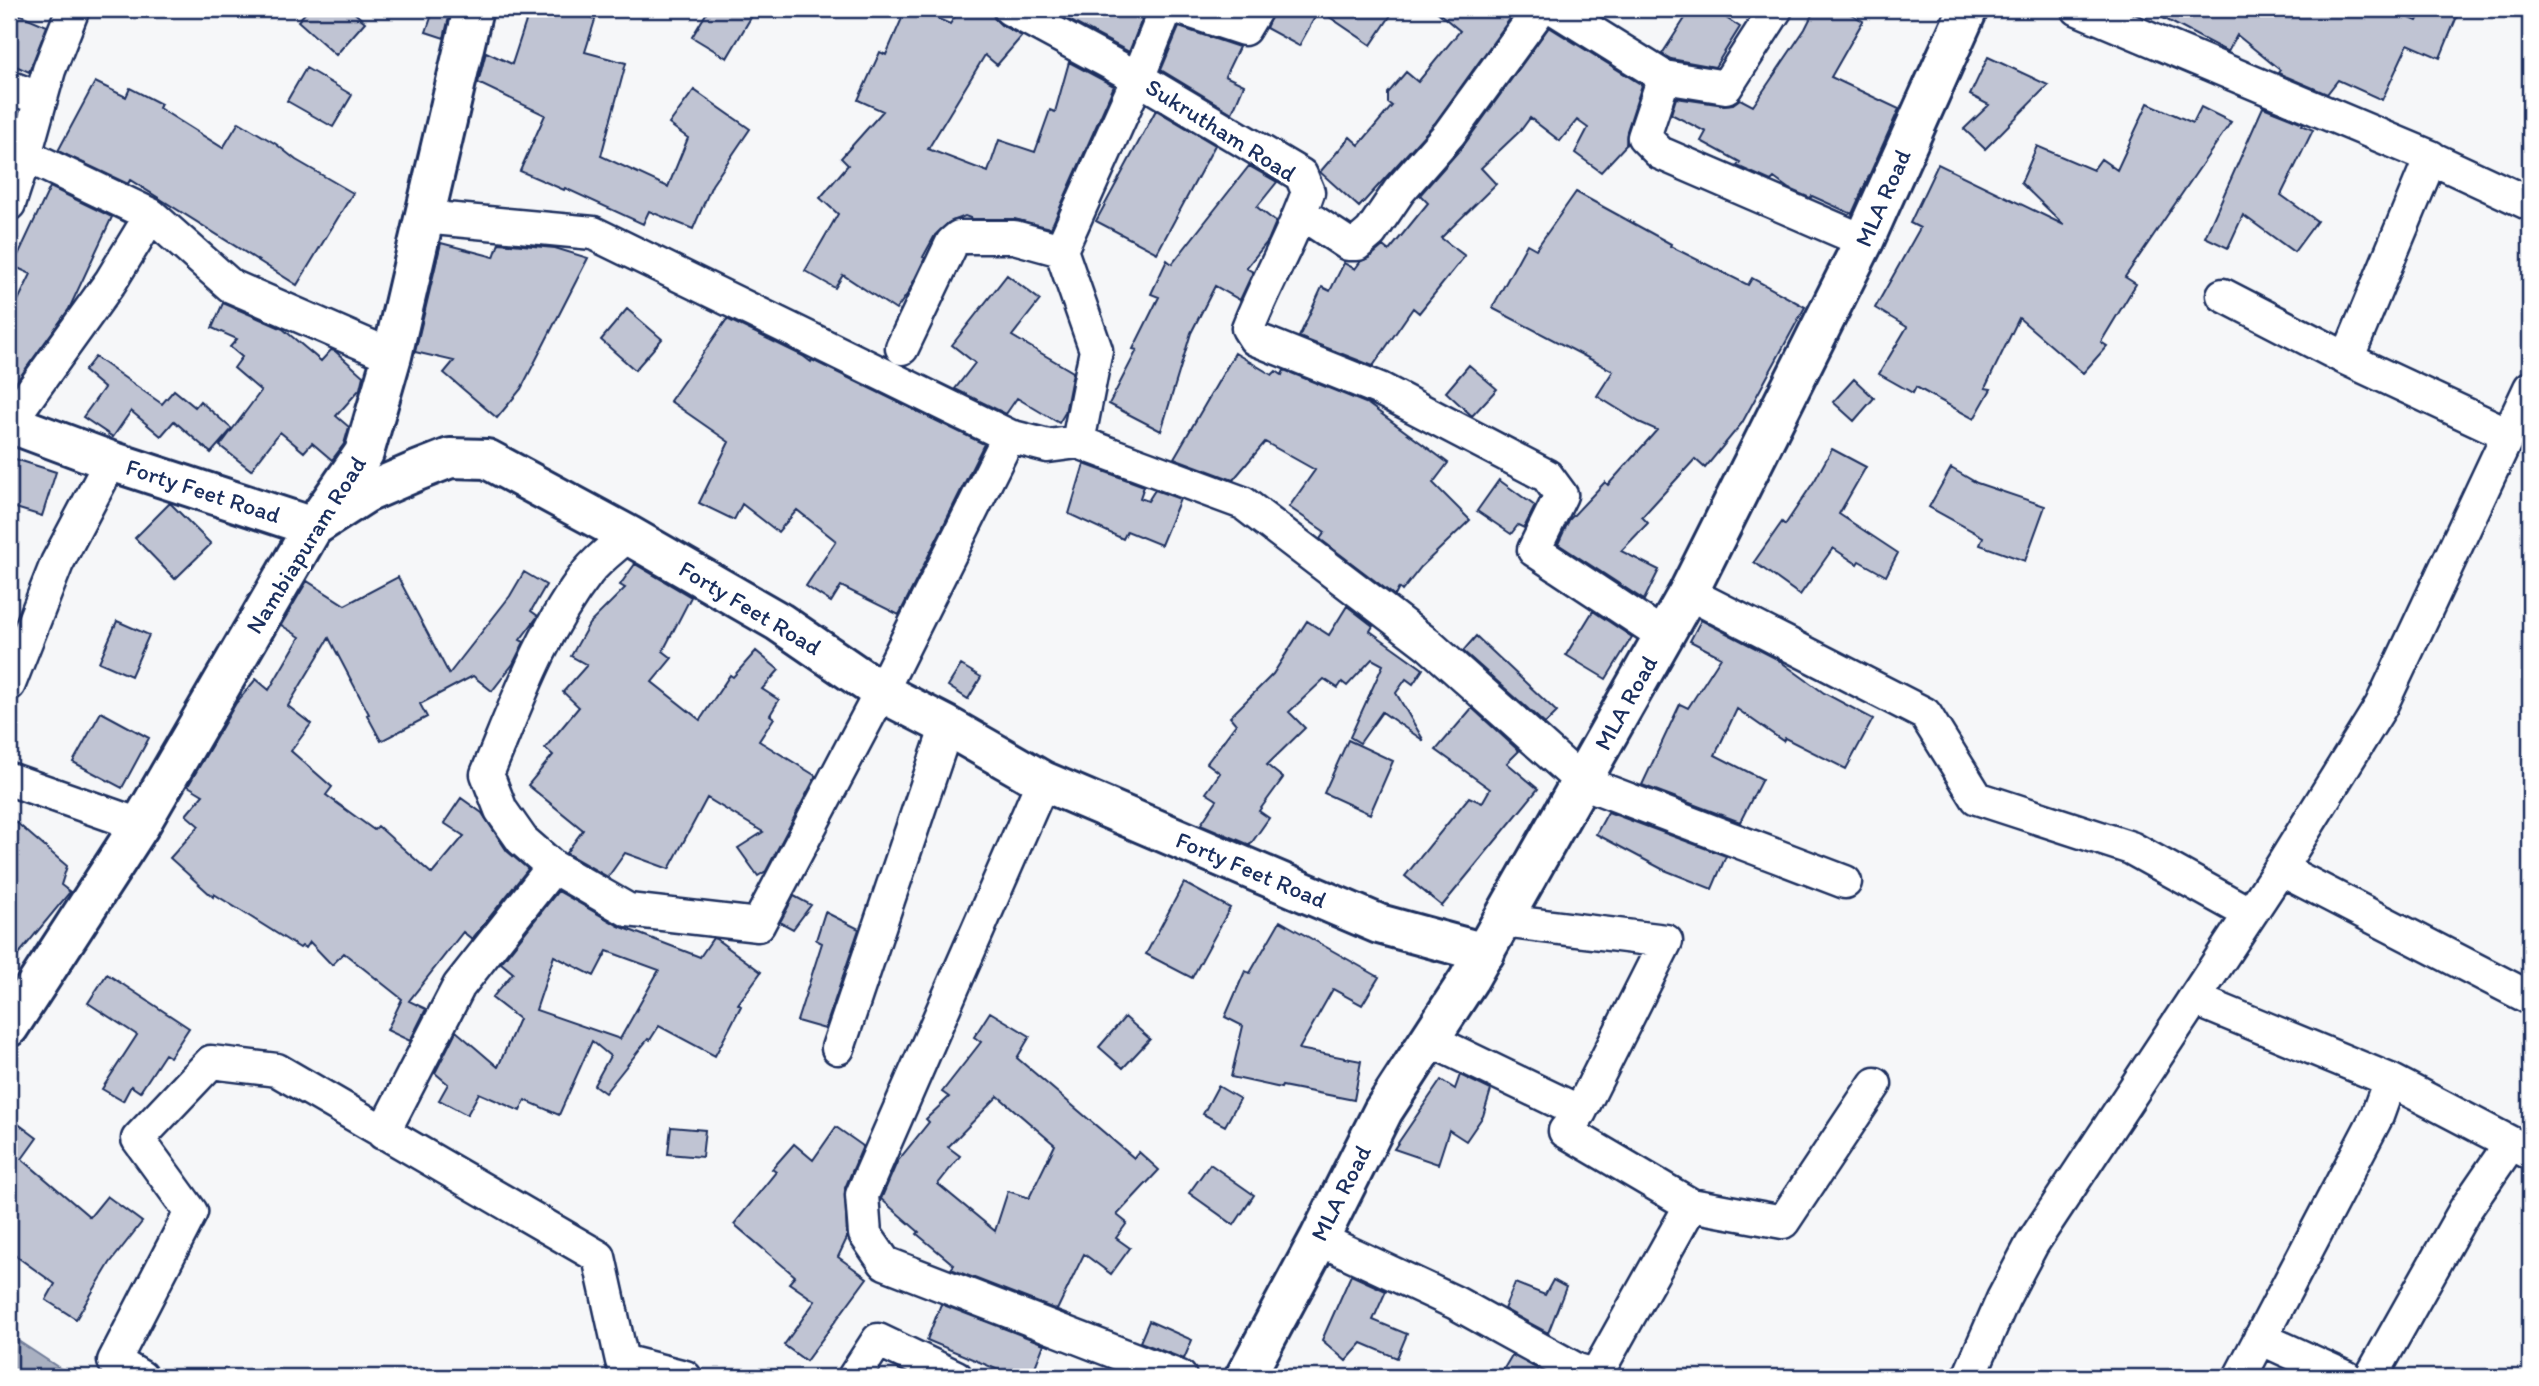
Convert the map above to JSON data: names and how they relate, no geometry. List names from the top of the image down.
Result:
{
  "streets": {
    "street": [
      "Sukrutham Road",
      "MLA Road",
      "Forty Feet Road",
      "Nambiapuram Road"
    ]
  },
  "crossings": [
    ["MLA Road", "Forty Feet Road"],
    ["Forty Feet Road", "Nambiapuram Road"]
  ]
}
